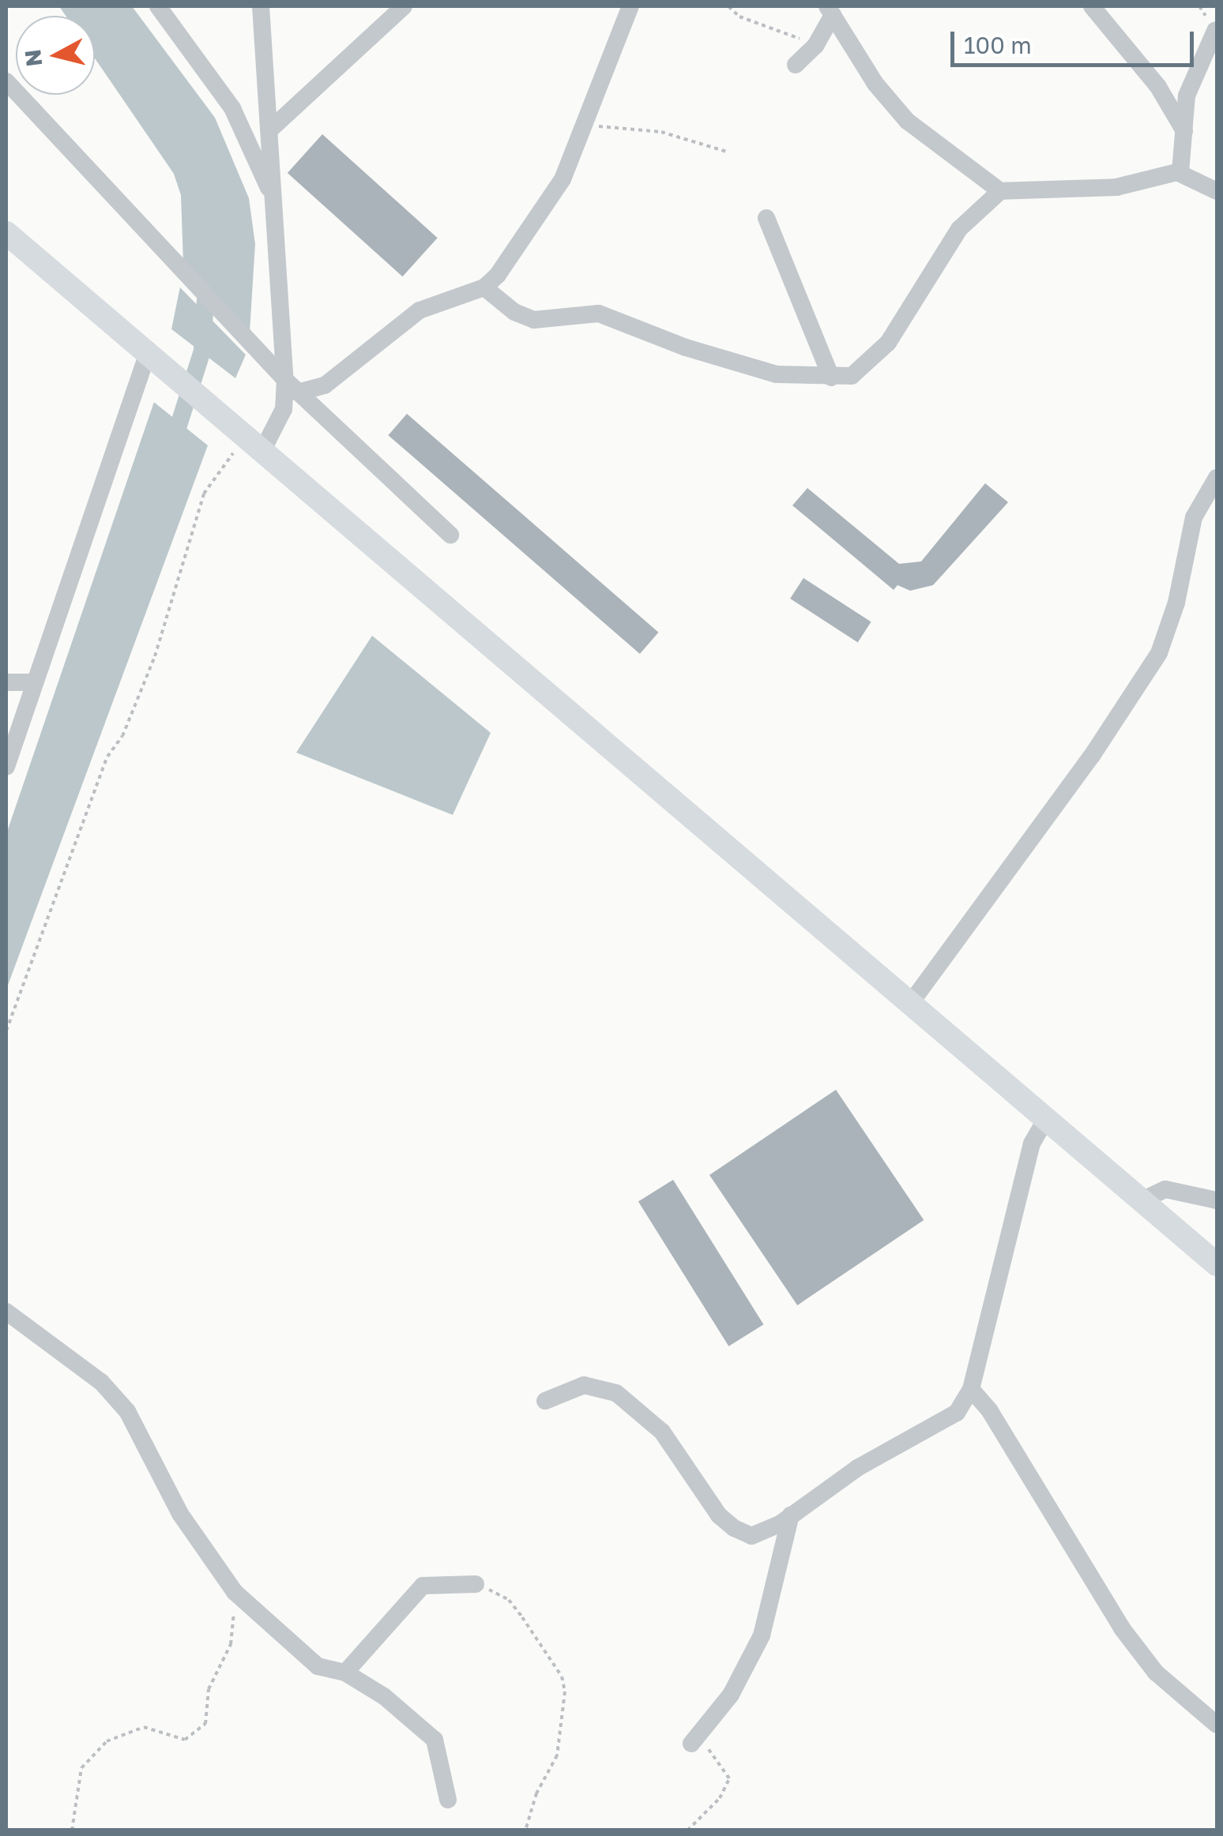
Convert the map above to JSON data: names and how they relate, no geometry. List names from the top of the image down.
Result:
{
  "scale_bar": "100 m",
  "north": "left"
}
